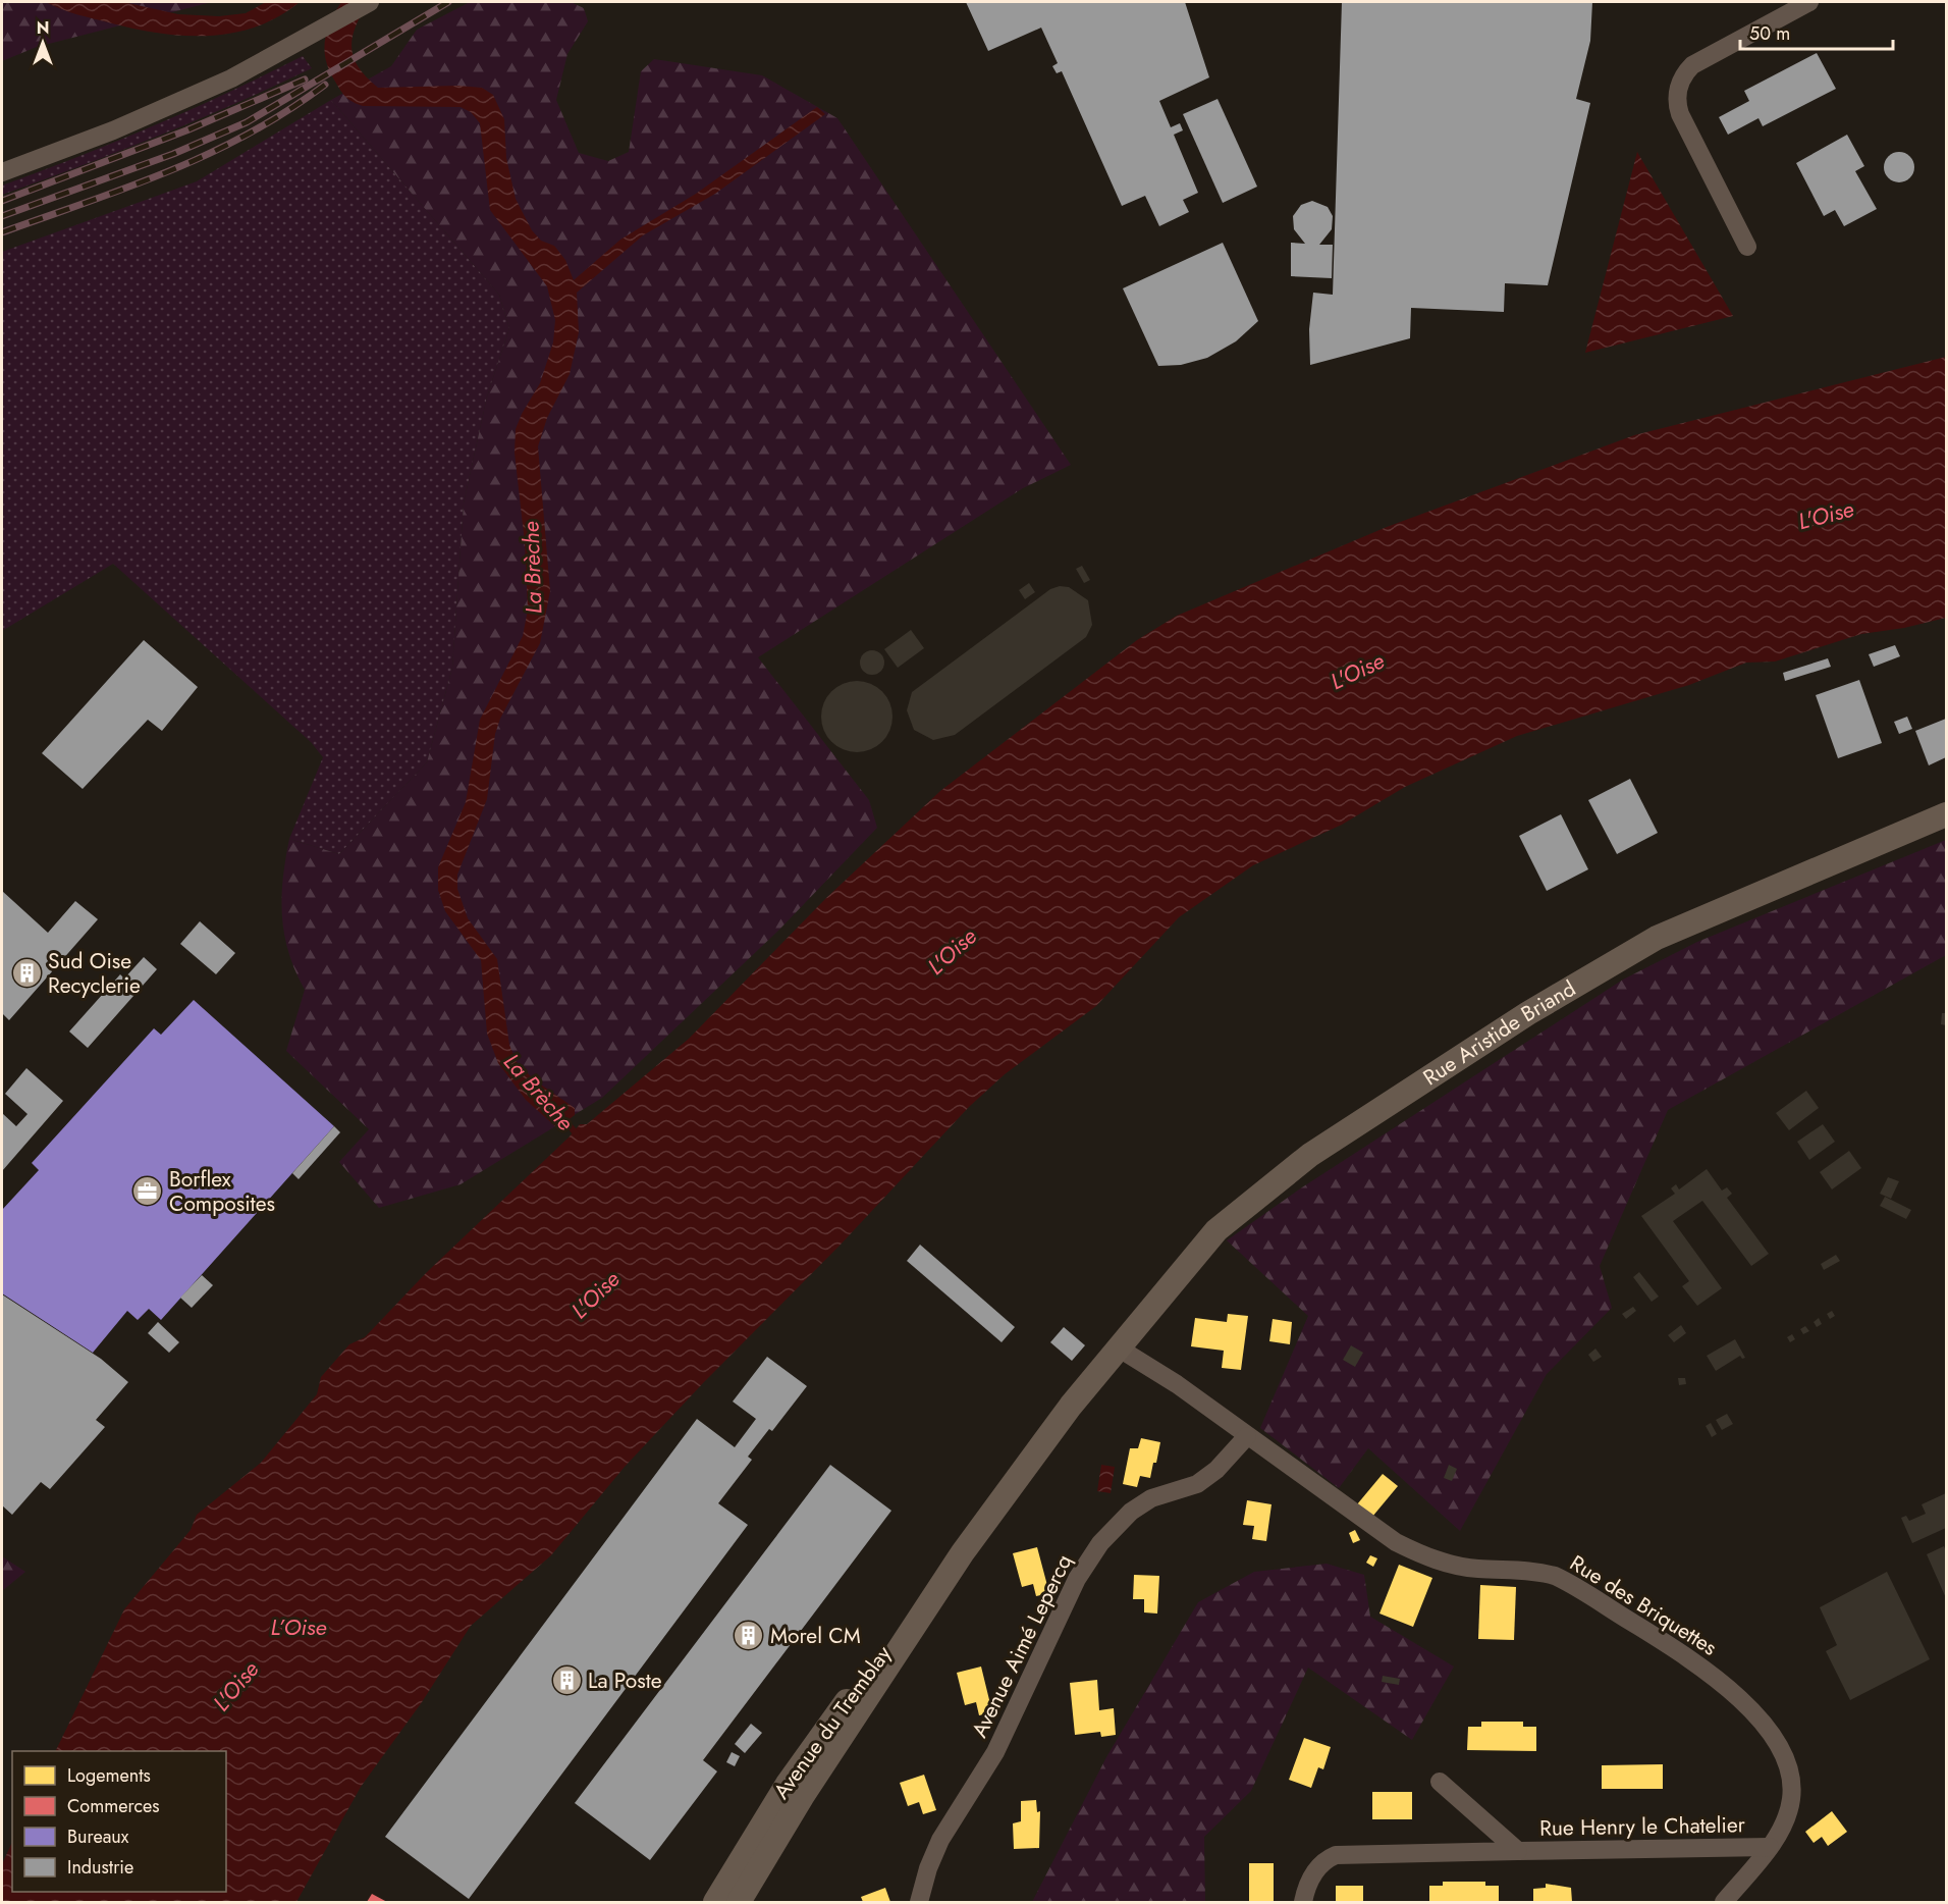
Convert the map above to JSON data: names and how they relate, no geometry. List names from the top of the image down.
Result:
{
  "streets": {
    "main road": ["Rue Aristide Briand", "Avenue du Tremblay"],
    "street": ["Rue des Briquettes", "Avenue Aimé Lepercq", "Rue Henry le Chatelier"]
  },
  "crossings": [
    ["Rue Aristide Briand", "Rue des Briquettes"],
    ["Rue Aristide Briand", "Avenue du Tremblay"],
    ["Rue des Briquettes", "Avenue Aimé Lepercq"],
    ["Rue des Briquettes", "Avenue du Tremblay"],
    ["Rue des Briquettes", "Rue Henry le Chatelier"]
  ],
  "water": ["L'Oise", "La Brèche", "L’Oise"],
  "places": {
    "building": ["Sud Oise Recyclerie", "Morel CM", "La Poste"],
    "office": ["Borflex Composites"]
  },
  "legend": [
    "Logements",
    "Commerces",
    "Bureaux",
    "Industrie"
  ],
  "scale_bar": "50 m",
  "north": "top"
}
